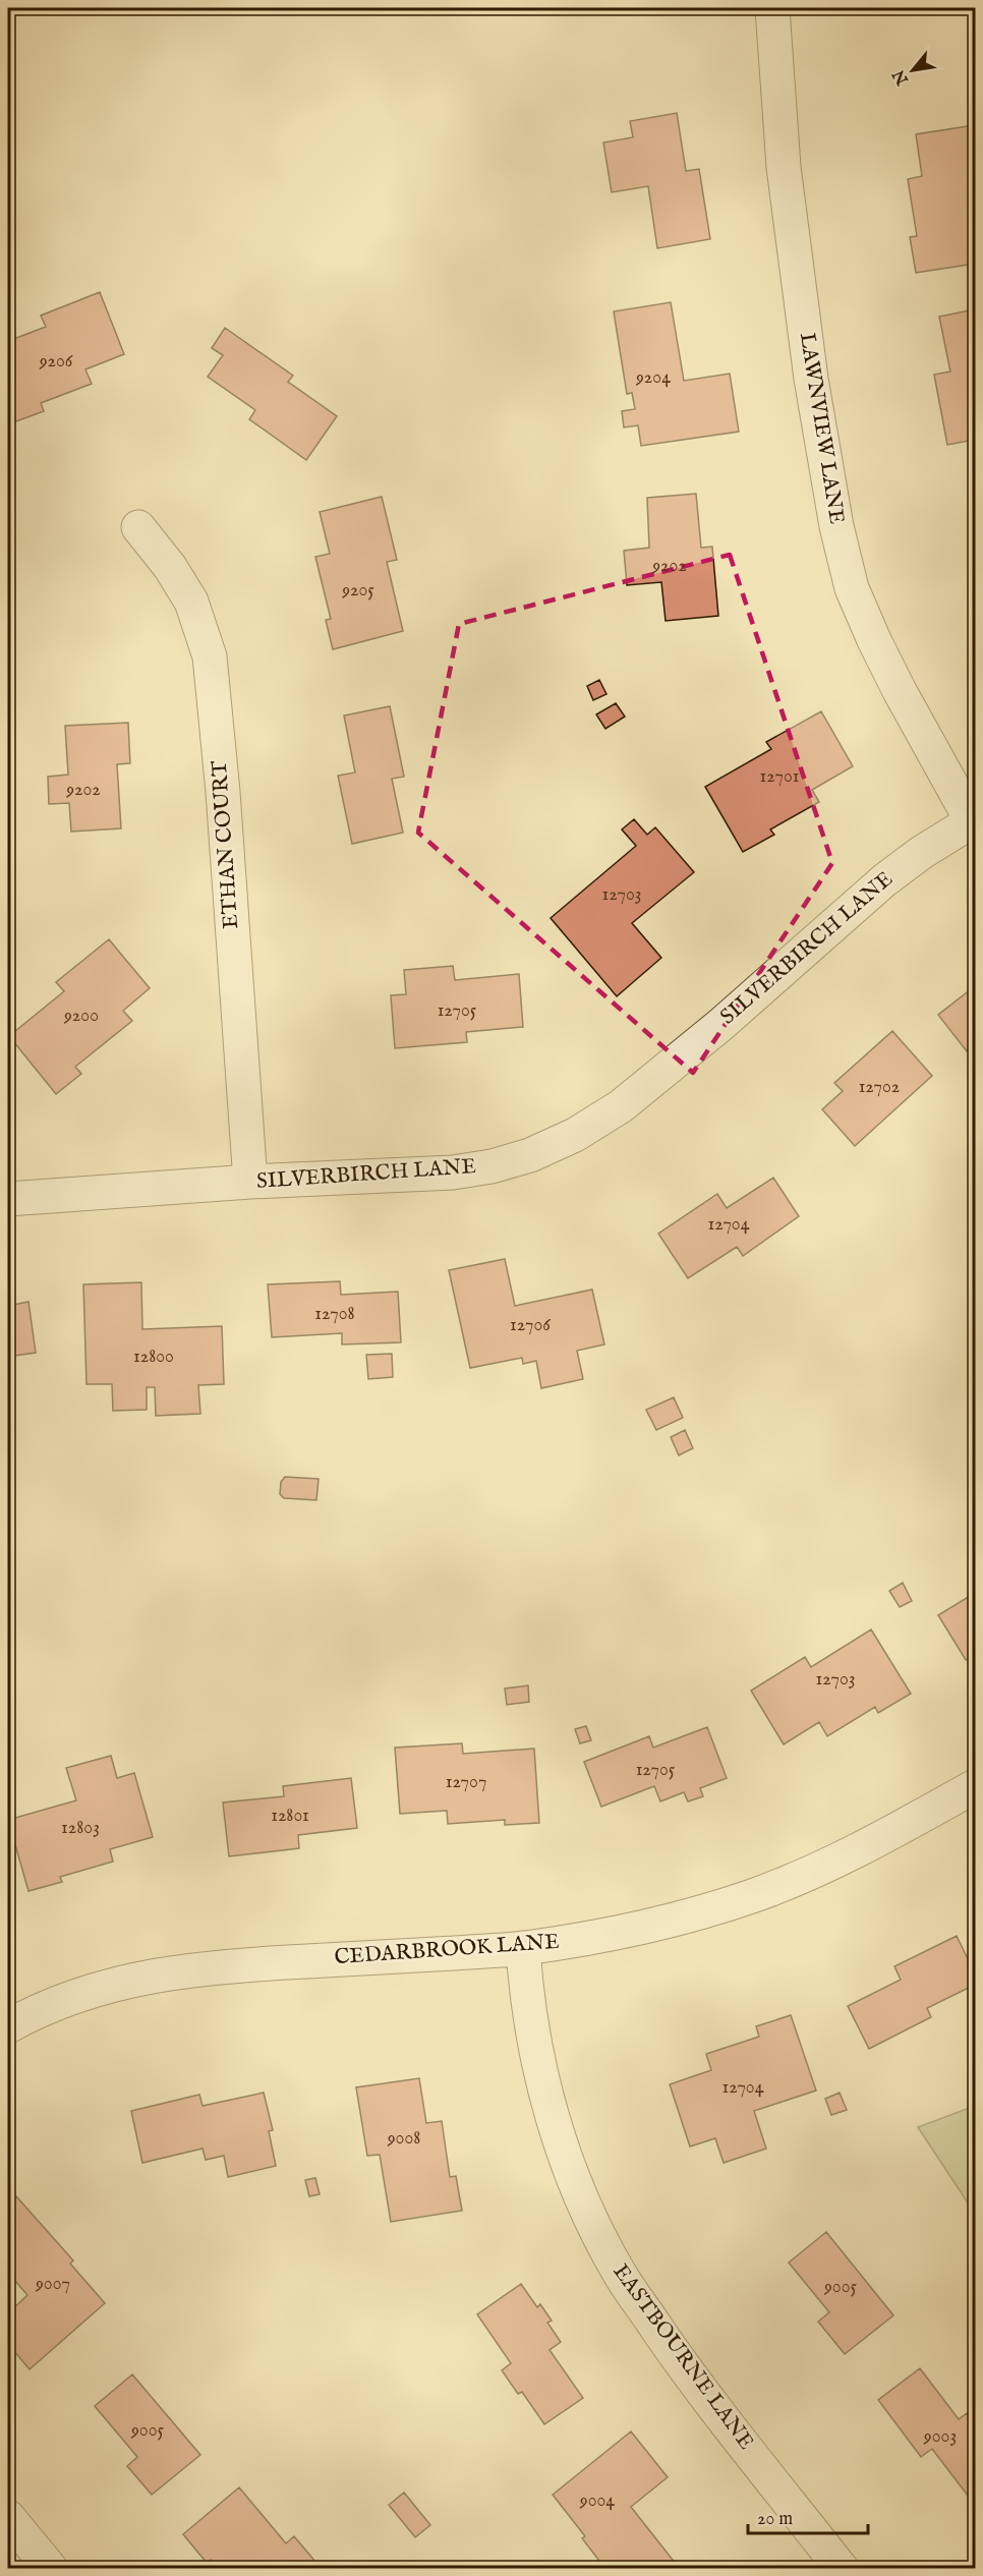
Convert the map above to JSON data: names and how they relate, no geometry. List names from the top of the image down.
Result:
{
  "streets": {
    "street": [
      "LAWNVIEW LANE",
      "ETHAN COURT",
      "SILVERBIRCH LANE",
      "CEDARBROOK LANE",
      "EASTBOURNE LANE"
    ]
  },
  "crossings": [
    ["LAWNVIEW LANE", "SILVERBIRCH LANE"],
    ["ETHAN COURT", "SILVERBIRCH LANE"],
    ["CEDARBROOK LANE", "EASTBOURNE LANE"]
  ],
  "house_numbers": [
    "9206",
    "9204",
    "9202",
    "9205",
    "12701",
    "9202",
    "12703",
    "12705",
    "9200",
    "12702",
    "12704",
    "12708",
    "12706",
    "12800",
    "12703",
    "12705",
    "12707",
    "12801",
    "12803",
    "12704",
    "9008",
    "9007",
    "9005",
    "9005",
    "9003",
    "9004"
  ],
  "scale_bar": "20 m",
  "north": "bottom left"
}
